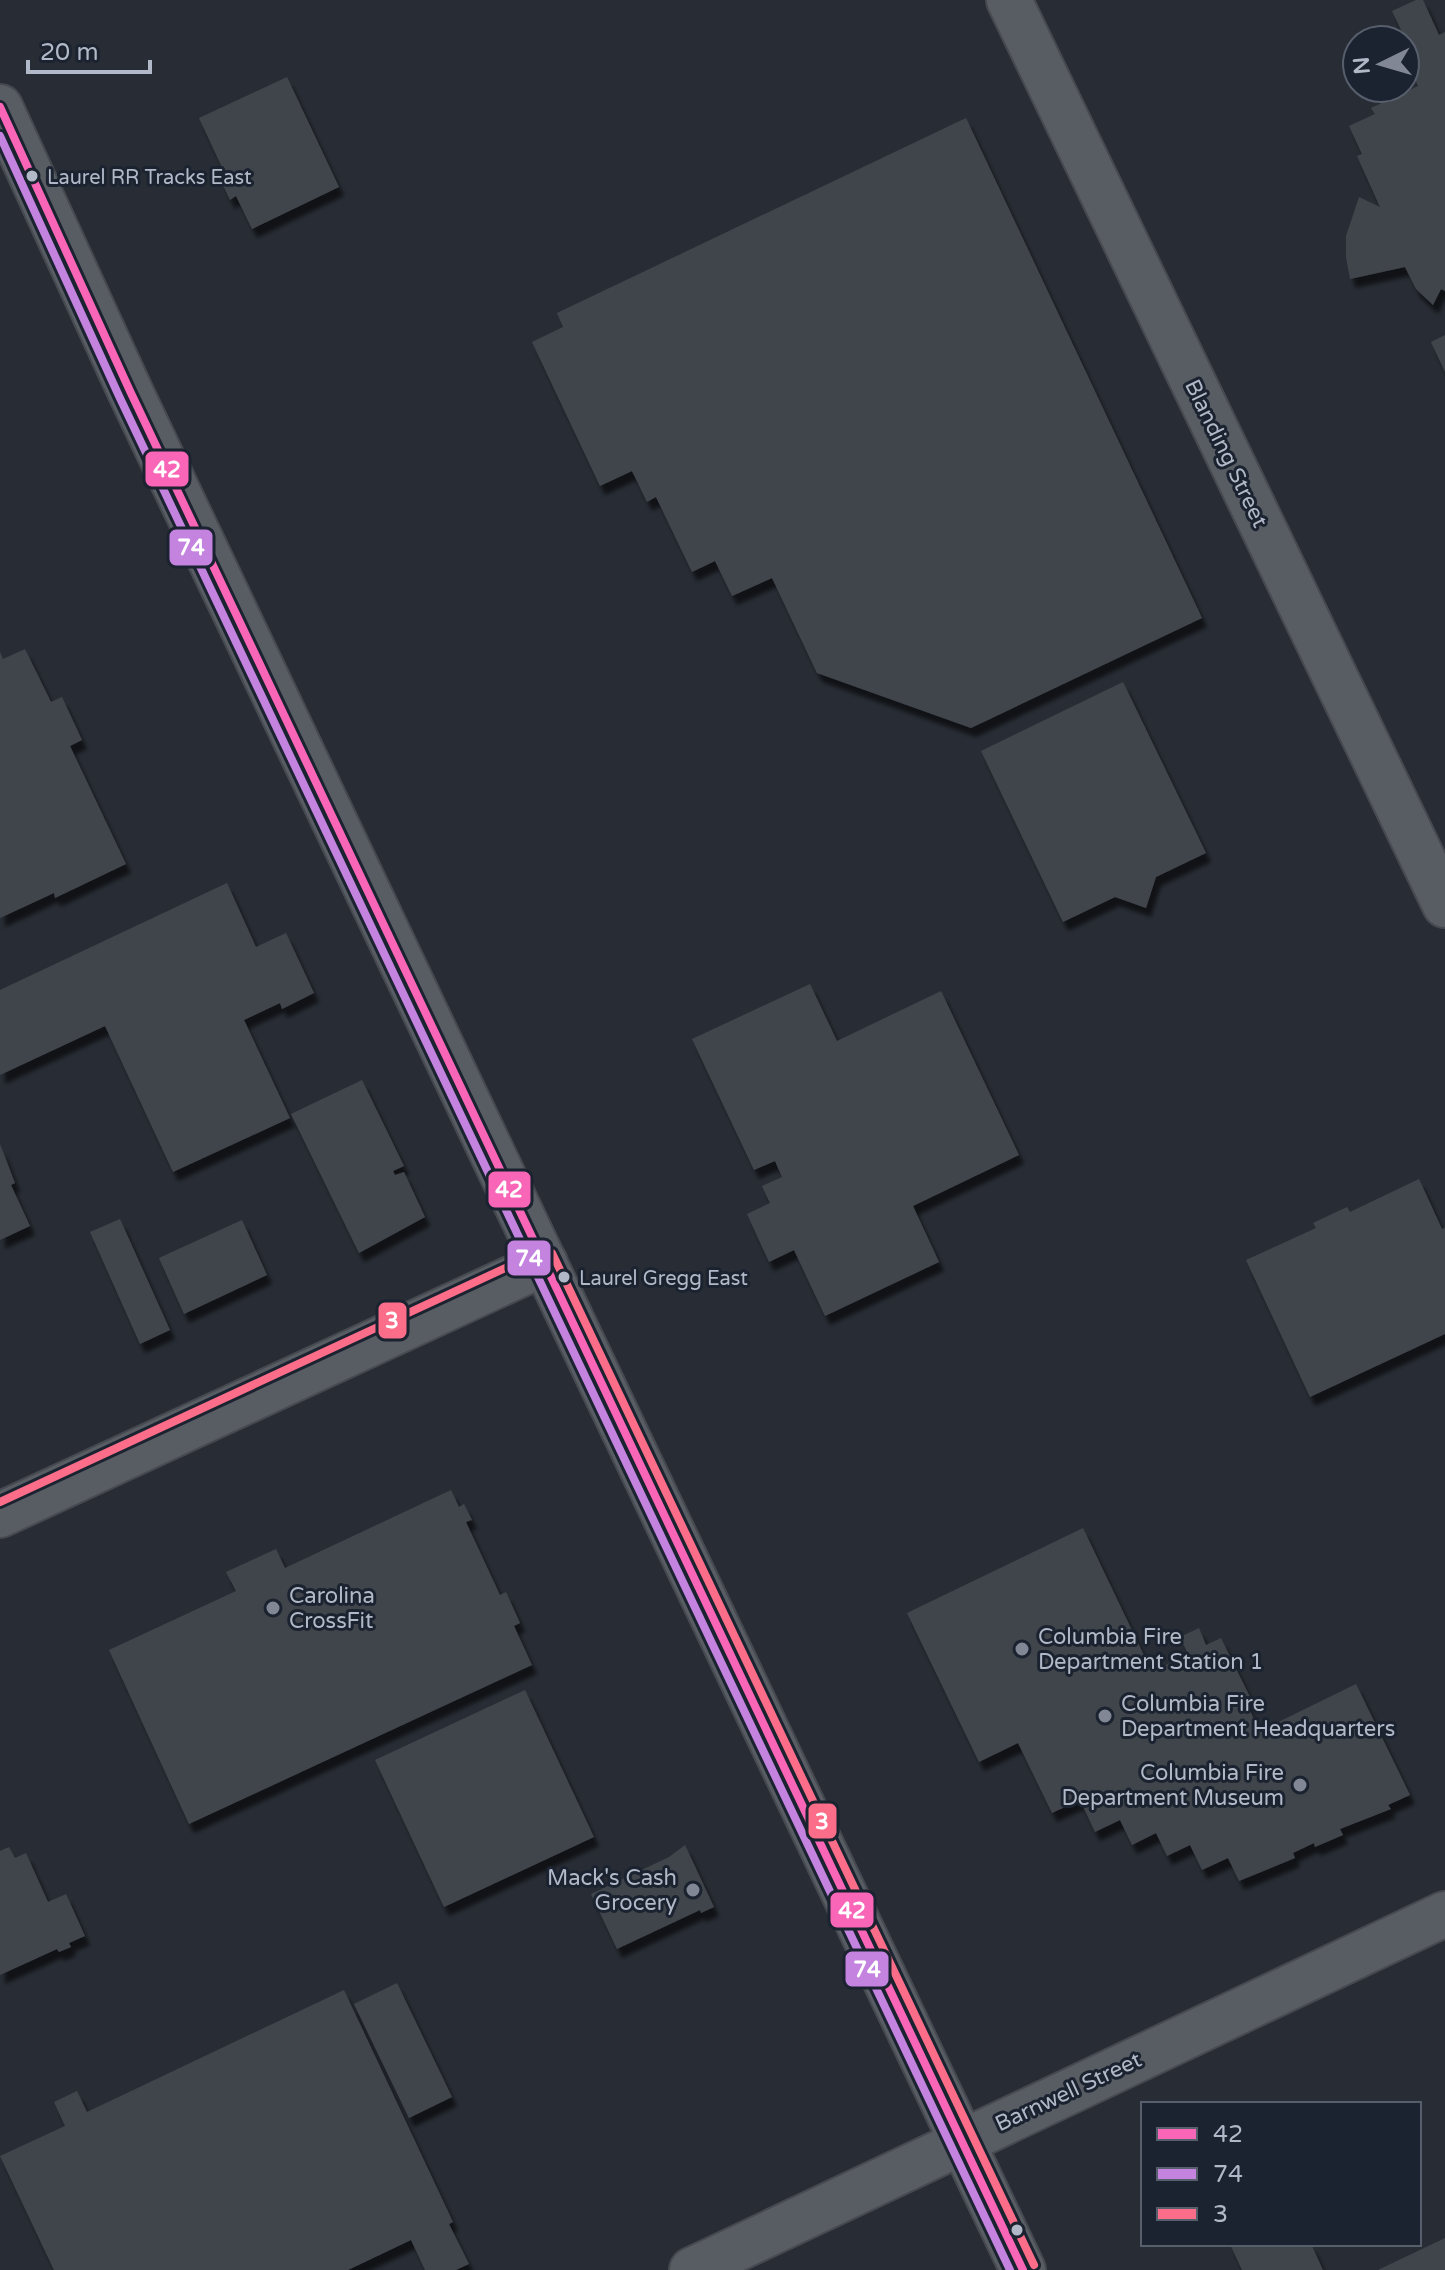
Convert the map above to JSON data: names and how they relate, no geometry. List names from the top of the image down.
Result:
{
  "streets": {
    "street": ["Blanding Street", "Barnwell Street"]
  },
  "places": [
    "Laurel RR Tracks East",
    "Laurel Gregg East",
    "Carolina CrossFit",
    "Columbia Fire Department Station 1",
    "Columbia Fire Department Headquarters",
    "Columbia Fire Department Museum",
    "Mack's Cash Grocery"
  ],
  "lines": ["transit line 42", "transit line 74", "transit line 3"],
  "legend": ["42", "74", "3"],
  "scale_bar": "20 m",
  "north": "left"
}
